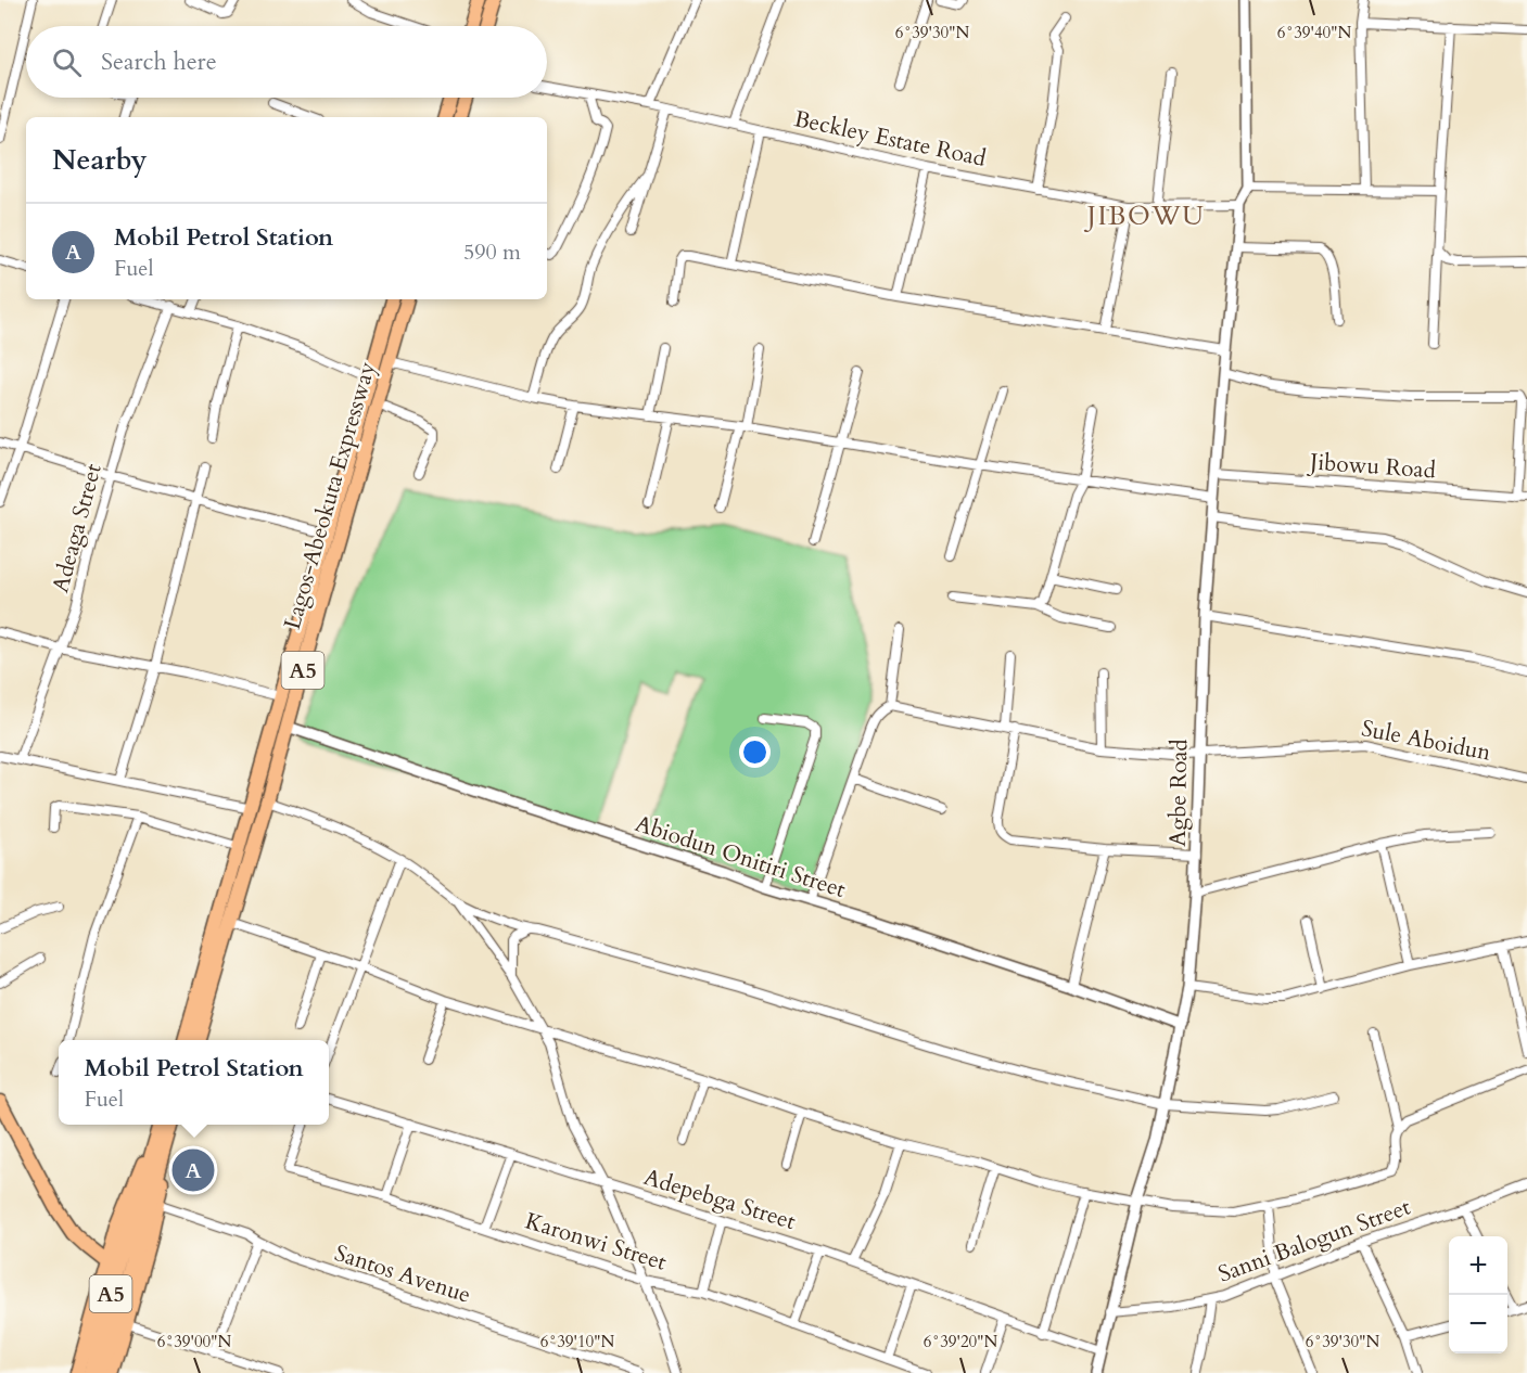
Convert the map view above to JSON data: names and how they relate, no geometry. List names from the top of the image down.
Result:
{
  "streets": {
    "main road": ["Lagos-Abeokuta Expressway", "A5"],
    "street": [
      "Beckley Estate Road",
      "Jibowu Road",
      "Adeaga Street",
      "Sule Aboidun",
      "Agbe Road",
      "Abiodun Onitiri Street",
      "Adepebga Street",
      "Sanni Balogun Street",
      "Karonwi Street",
      "Santos Avenue"
    ]
  },
  "crossings": [
    ["Beckley Estate Road", "Agbe Road"],
    ["Jibowu Road", "Agbe Road"],
    ["Lagos-Abeokuta Expressway", "Abiodun Onitiri Street"],
    ["Sule Aboidun", "Agbe Road"],
    ["Agbe Road", "Abiodun Onitiri Street"],
    ["Agbe Road", "Adepebga Street"],
    ["Agbe Road", "Sanni Balogun Street"]
  ],
  "districts": ["JIBOWU"],
  "page": {
    "search": "Search here",
    "heading": "Nearby",
    "list": [
      {
        "mark": "A",
        "name": "Mobil Petrol Station",
        "note": "Fuel",
        "value": "590 m"
      }
    ],
    "popup": ["Mobil Petrol Station", "Fuel"],
    "pins": "A",
    "map_buttons": ["+", "−"]
  },
  "coordinates": [
    "6°39'30\"N",
    "6°39'40\"N",
    "6°39'00\"N",
    "6°39'10\"N",
    "6°39'20\"N"
  ]
}
